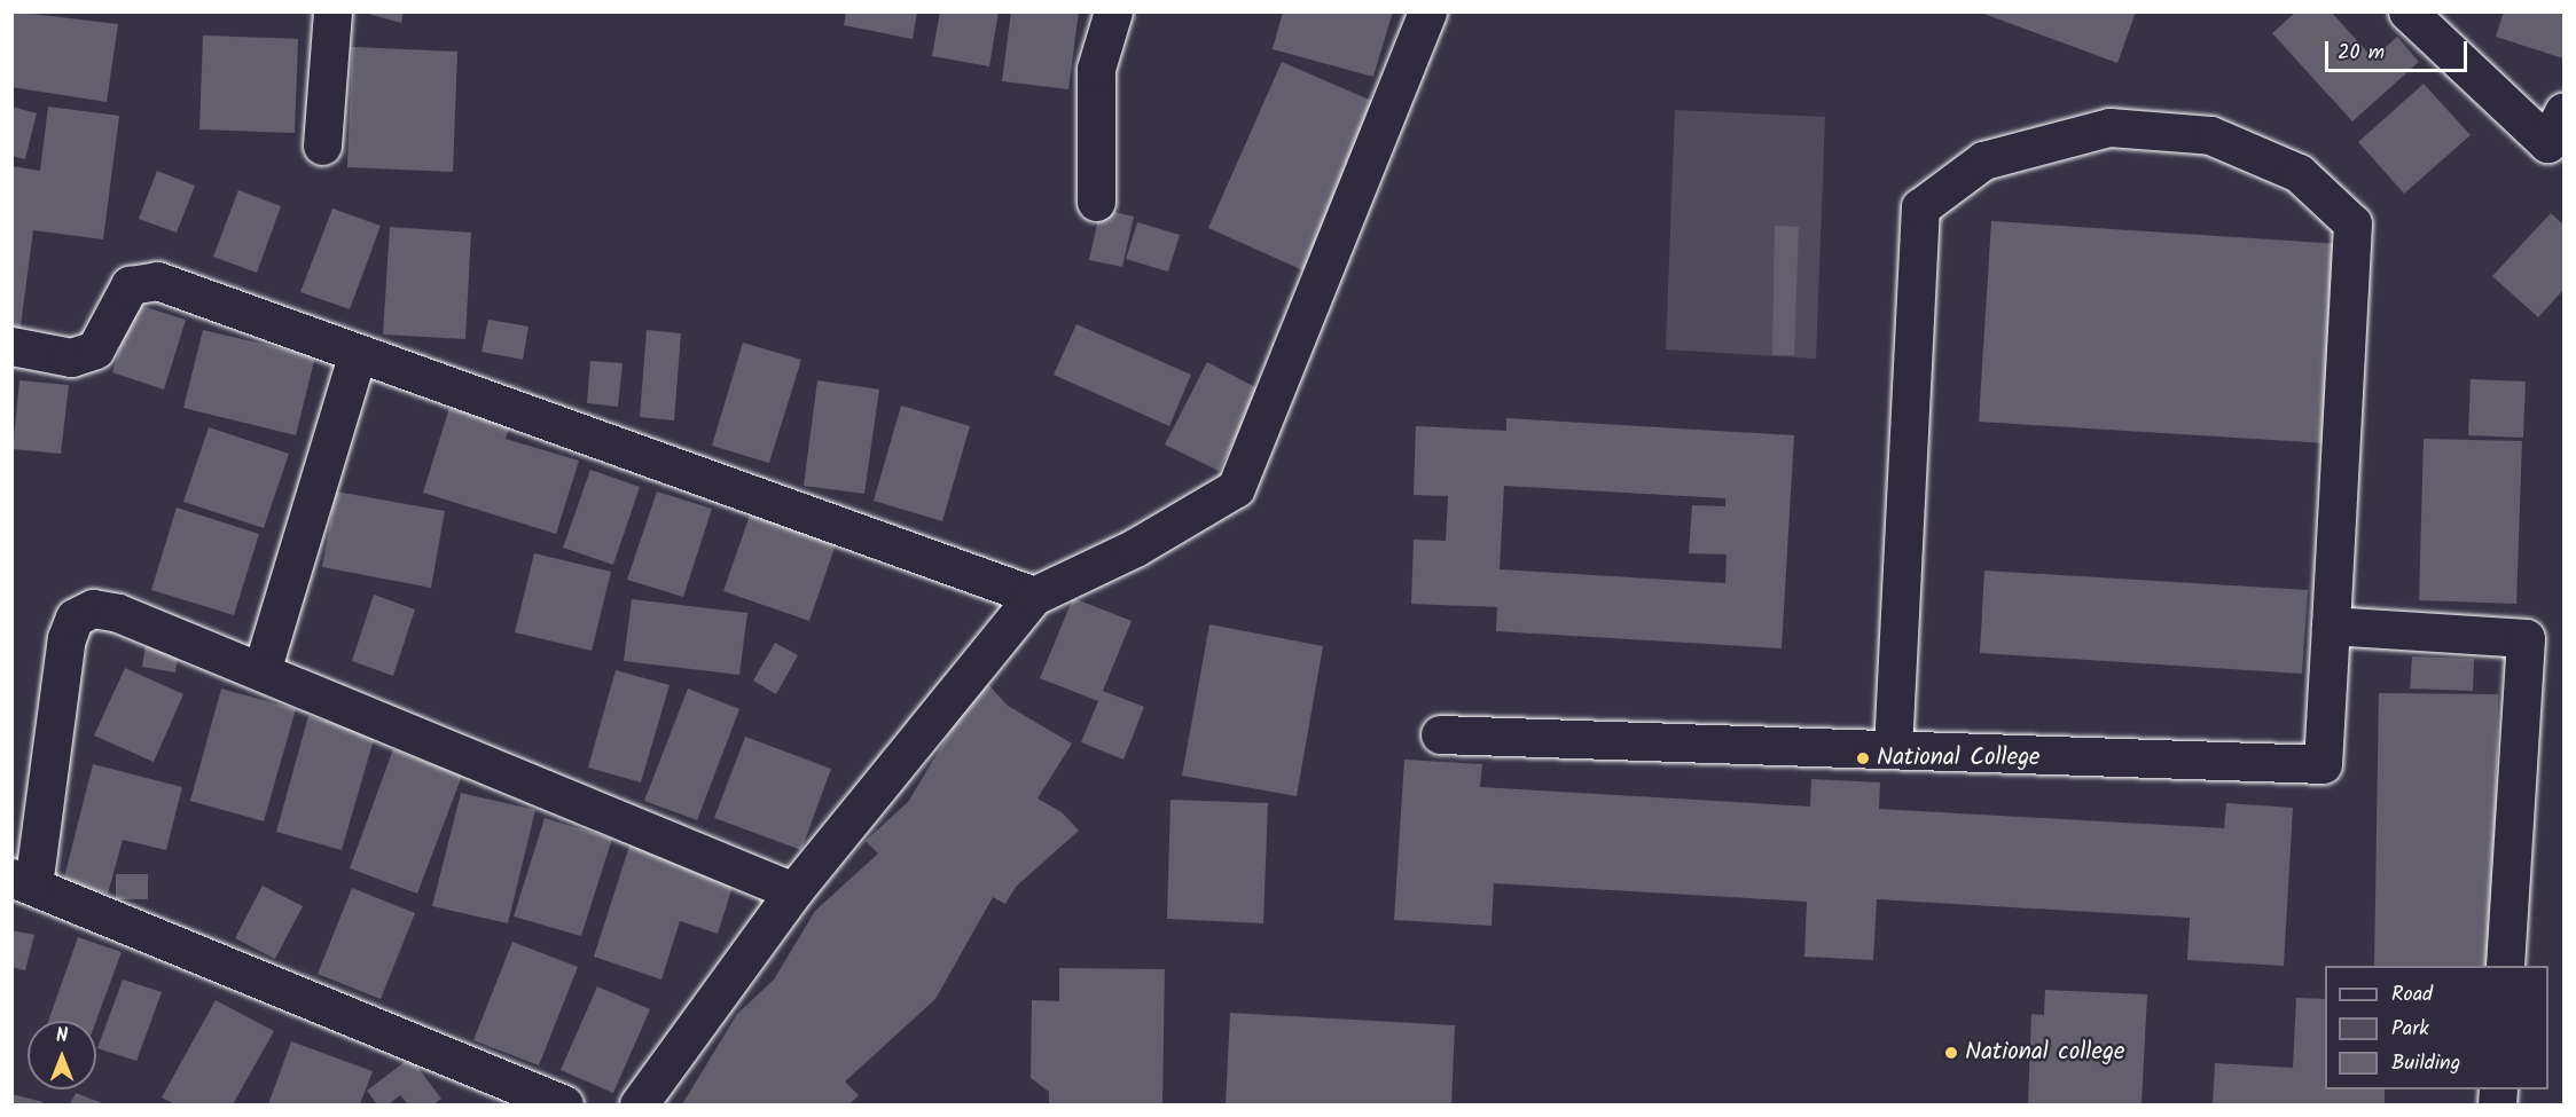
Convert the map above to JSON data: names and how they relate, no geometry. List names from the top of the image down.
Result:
{
  "places": ["National College", "National college"],
  "legend": ["Road", "Park", "Building"],
  "scale_bar": "20 m",
  "north": "top"
}
